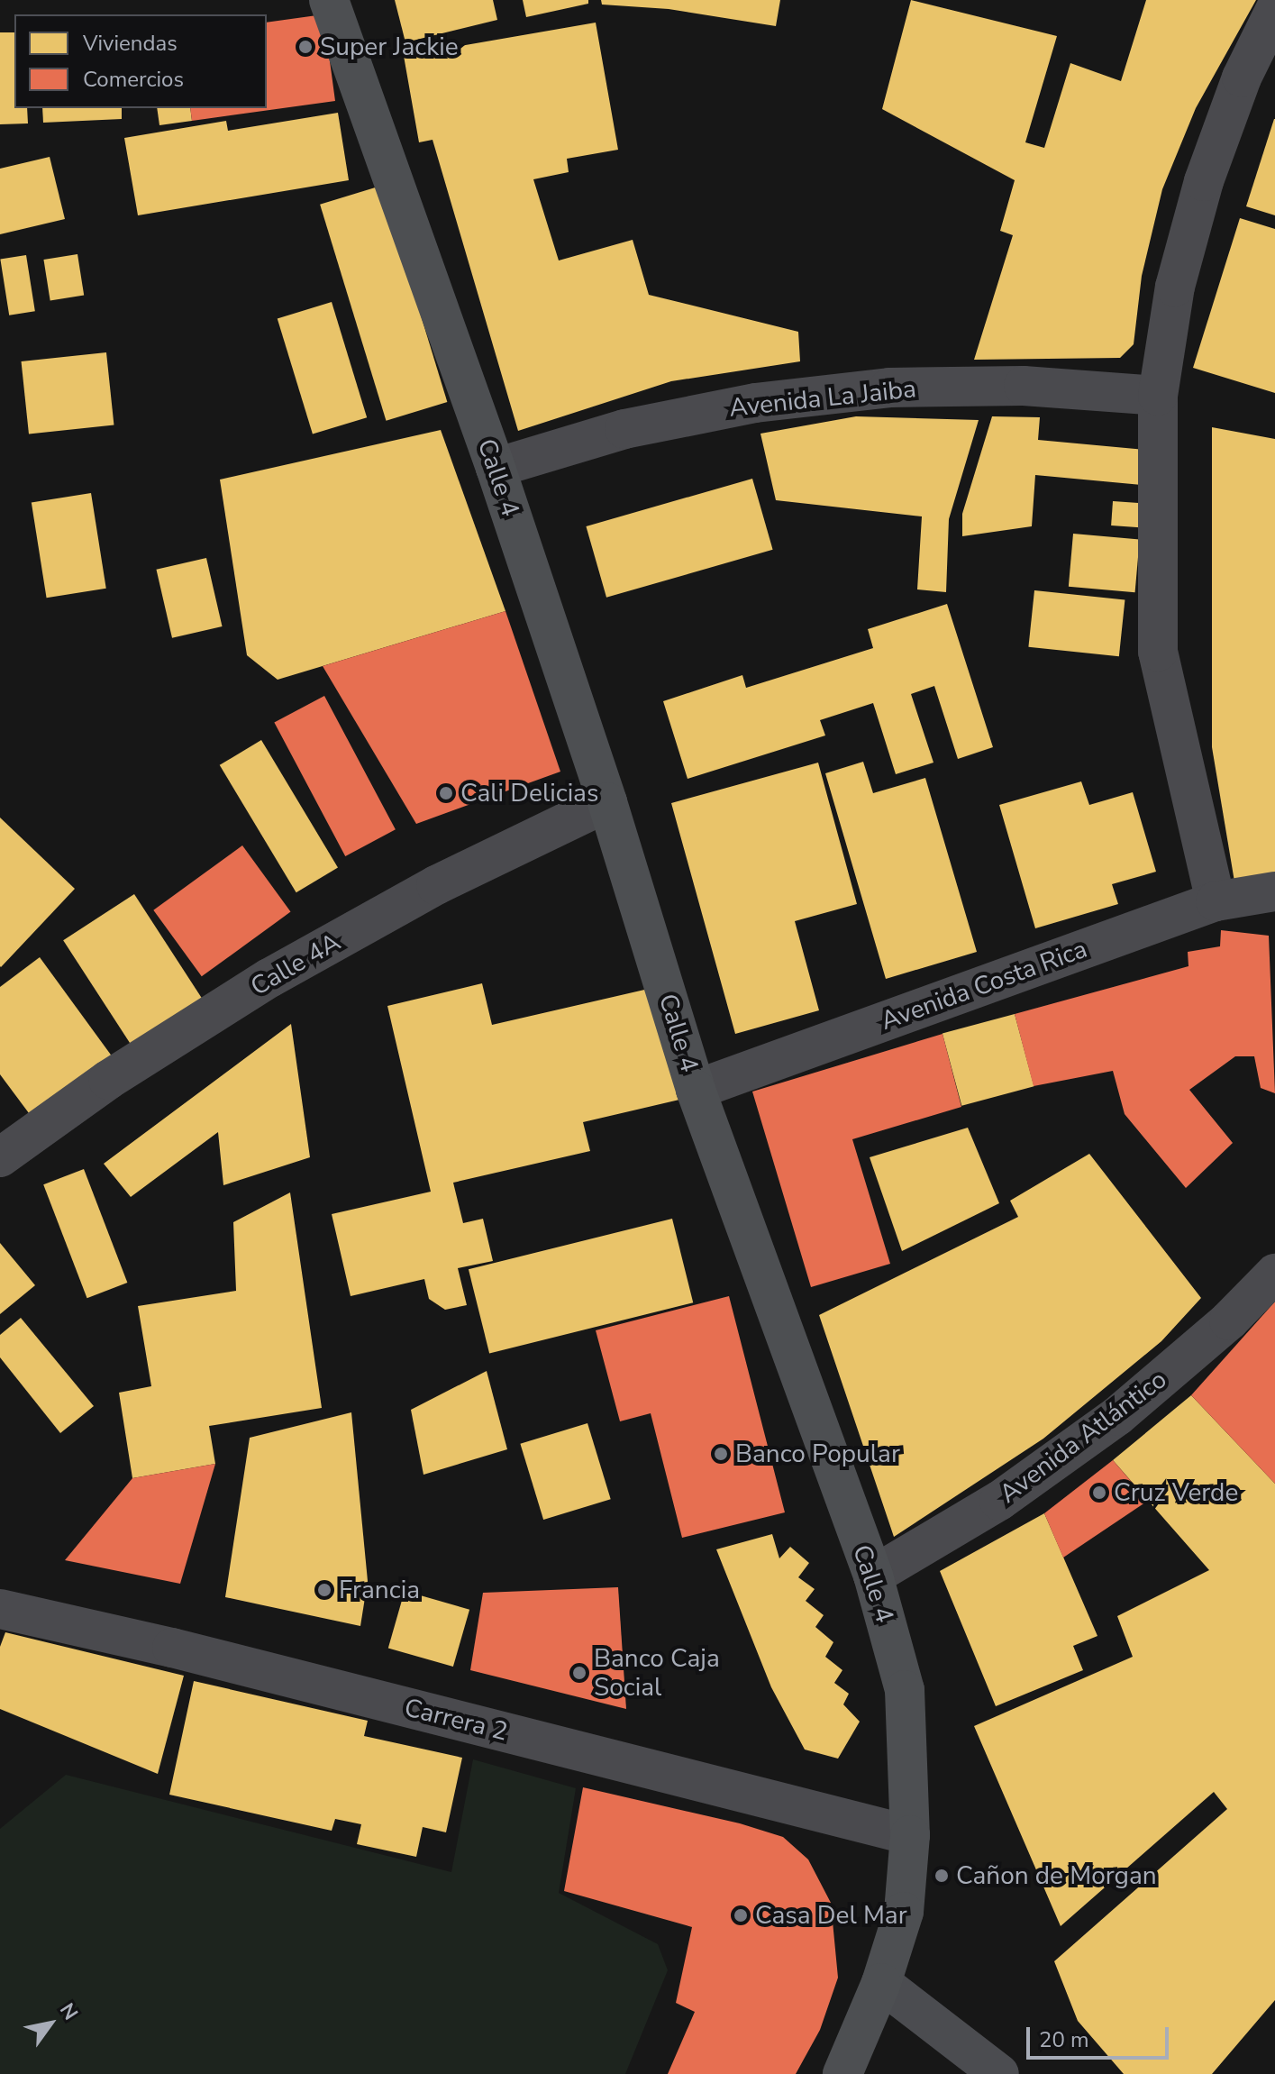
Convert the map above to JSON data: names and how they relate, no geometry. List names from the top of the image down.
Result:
{
  "streets": {
    "main road": ["Calle 4"],
    "street": [
      "Avenida La Jaiba",
      "Calle 4A",
      "Avenida Costa Rica",
      "Avenida Atlántico",
      "Carrera 2"
    ]
  },
  "crossings": [
    ["Avenida La Jaiba", "Calle 4"],
    ["Calle 4", "Calle 4A"],
    ["Calle 4", "Avenida Costa Rica"],
    ["Calle 4", "Avenida Atlántico"],
    ["Calle 4", "Carrera 2"]
  ],
  "places": [
    "Super Jackie",
    "Cali Delicias",
    "Banco Popular",
    "Cruz Verde",
    "Francia",
    "Banco Caja Social",
    "Cañon de Morgan",
    "Casa Del Mar"
  ],
  "legend": ["Viviendas", "Comercios"],
  "scale_bar": "20 m",
  "north": "top right"
}
